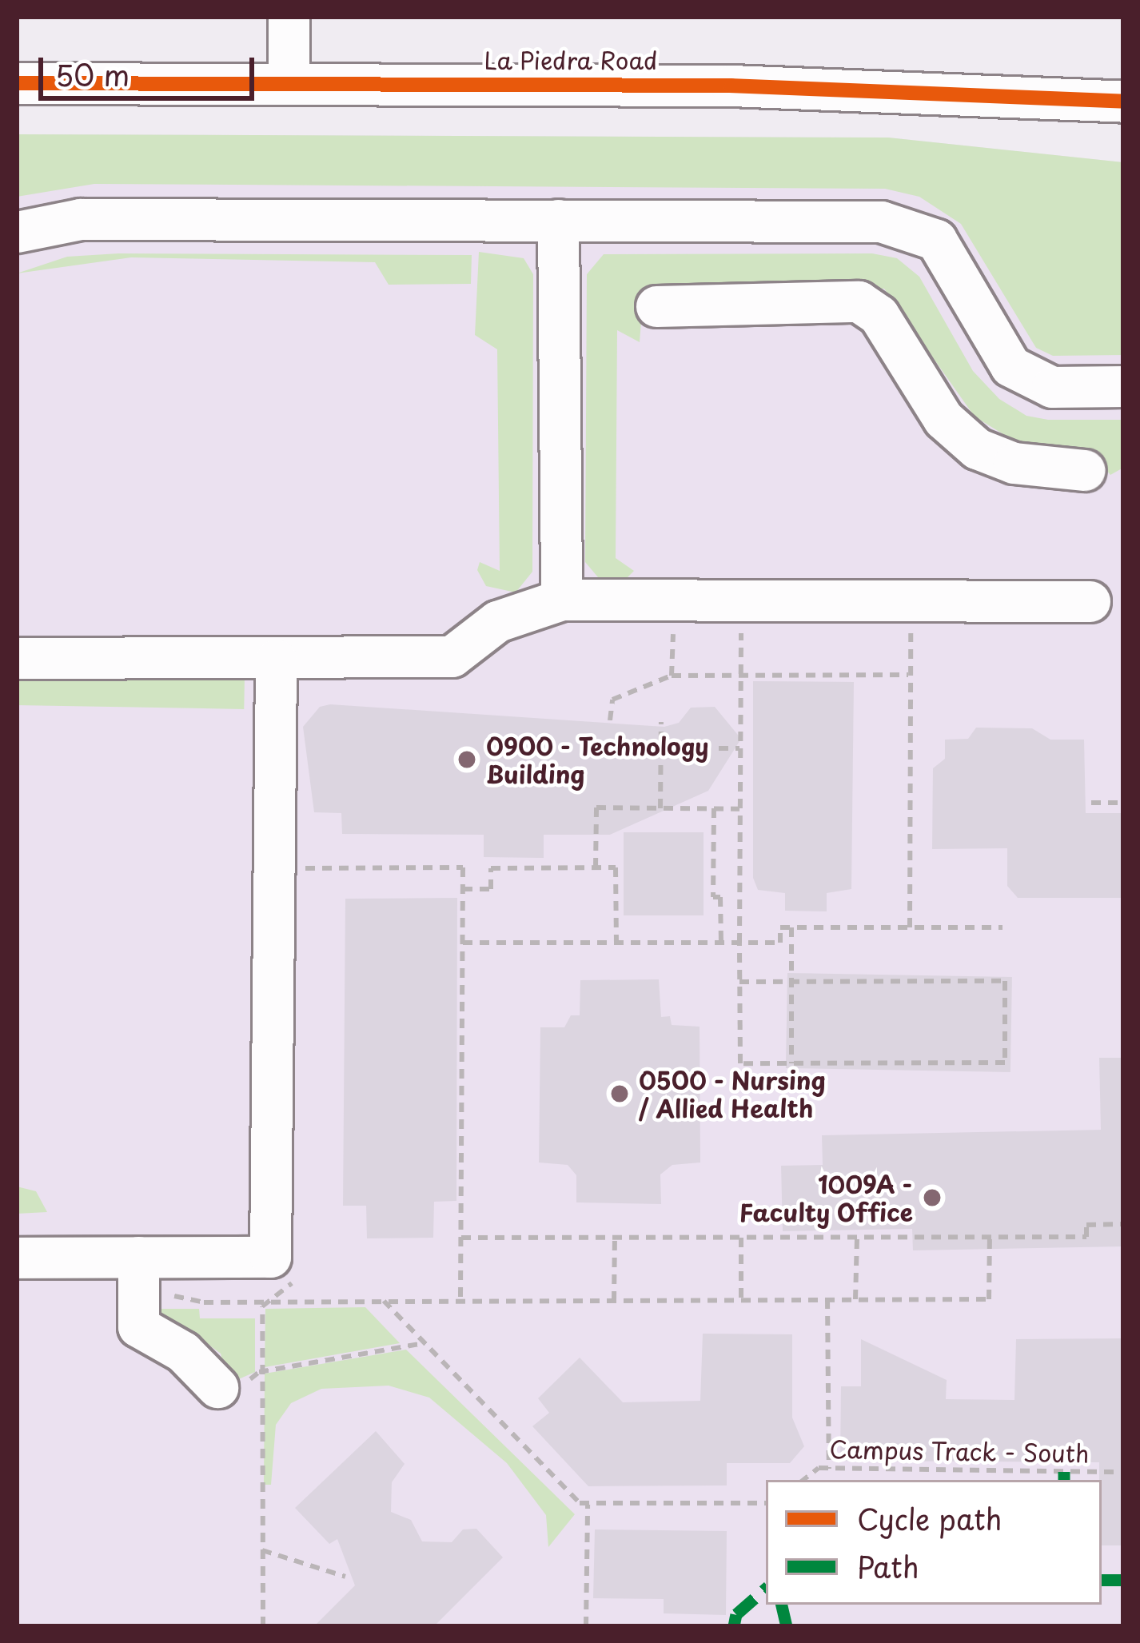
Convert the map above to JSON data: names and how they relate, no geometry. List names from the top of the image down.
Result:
{
  "streets": {
    "street": ["La Piedra Road"],
    "path": ["Campus Track - South"]
  },
  "places": ["0900 - Technology Building", "0500 - Nursing / Allied Health", "1009A - Faculty Office"],
  "legend": ["Cycle path", "Path"],
  "scale_bar": "50 m"
}
